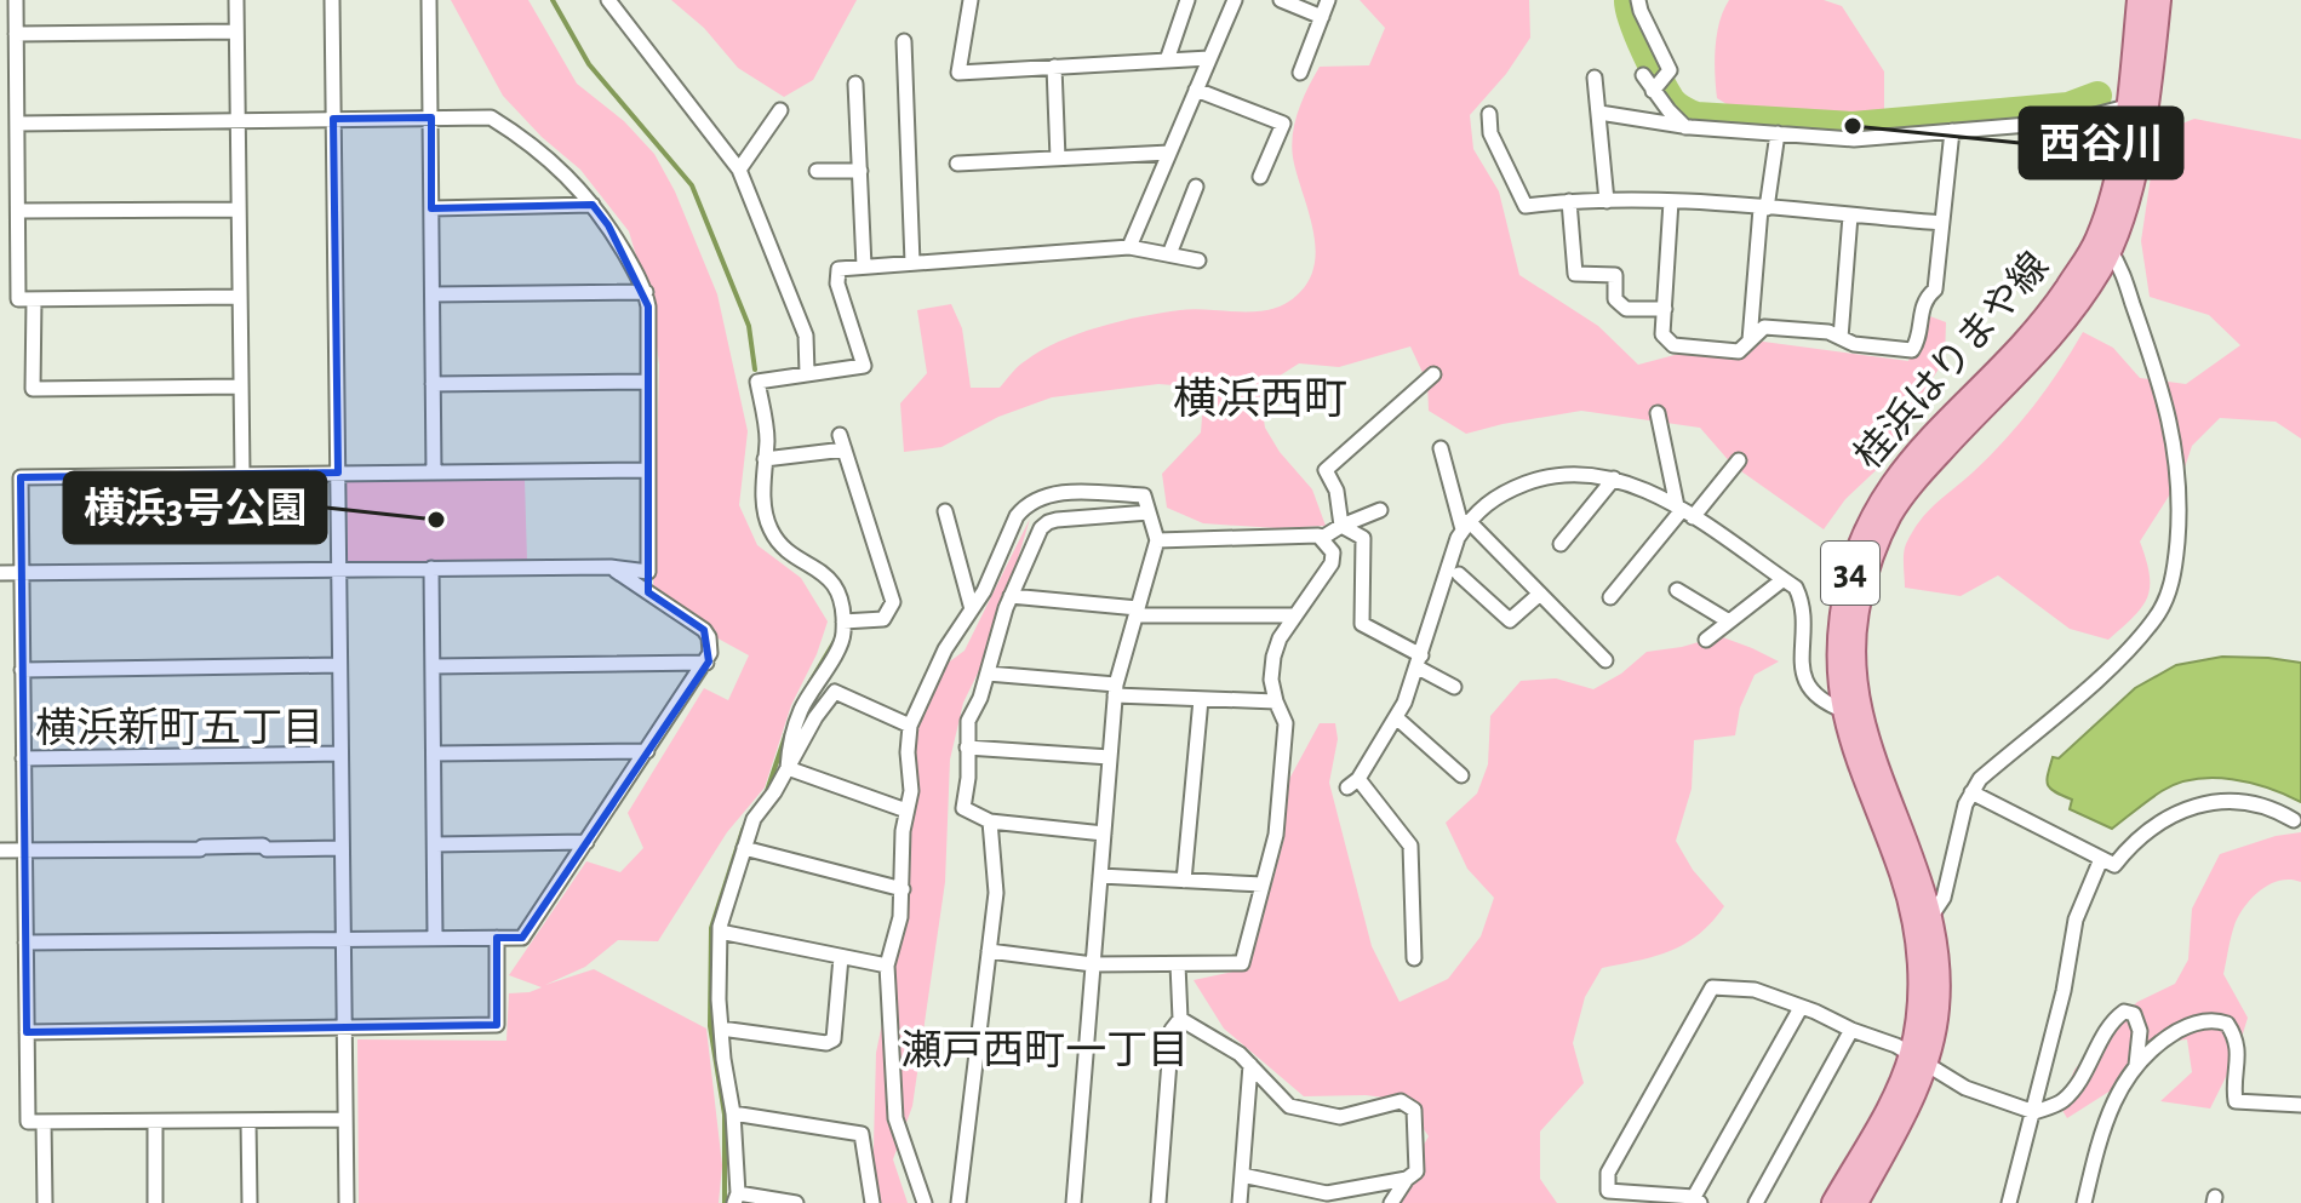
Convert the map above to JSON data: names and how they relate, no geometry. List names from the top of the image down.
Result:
{
  "streets": {
    "main road": ["桂浜はりまや線", "34"]
  },
  "districts": ["横浜西町", "横浜新町五丁目", "瀬戸西町一丁目"],
  "places": ["西谷川", "横浜3号公園"]
}
